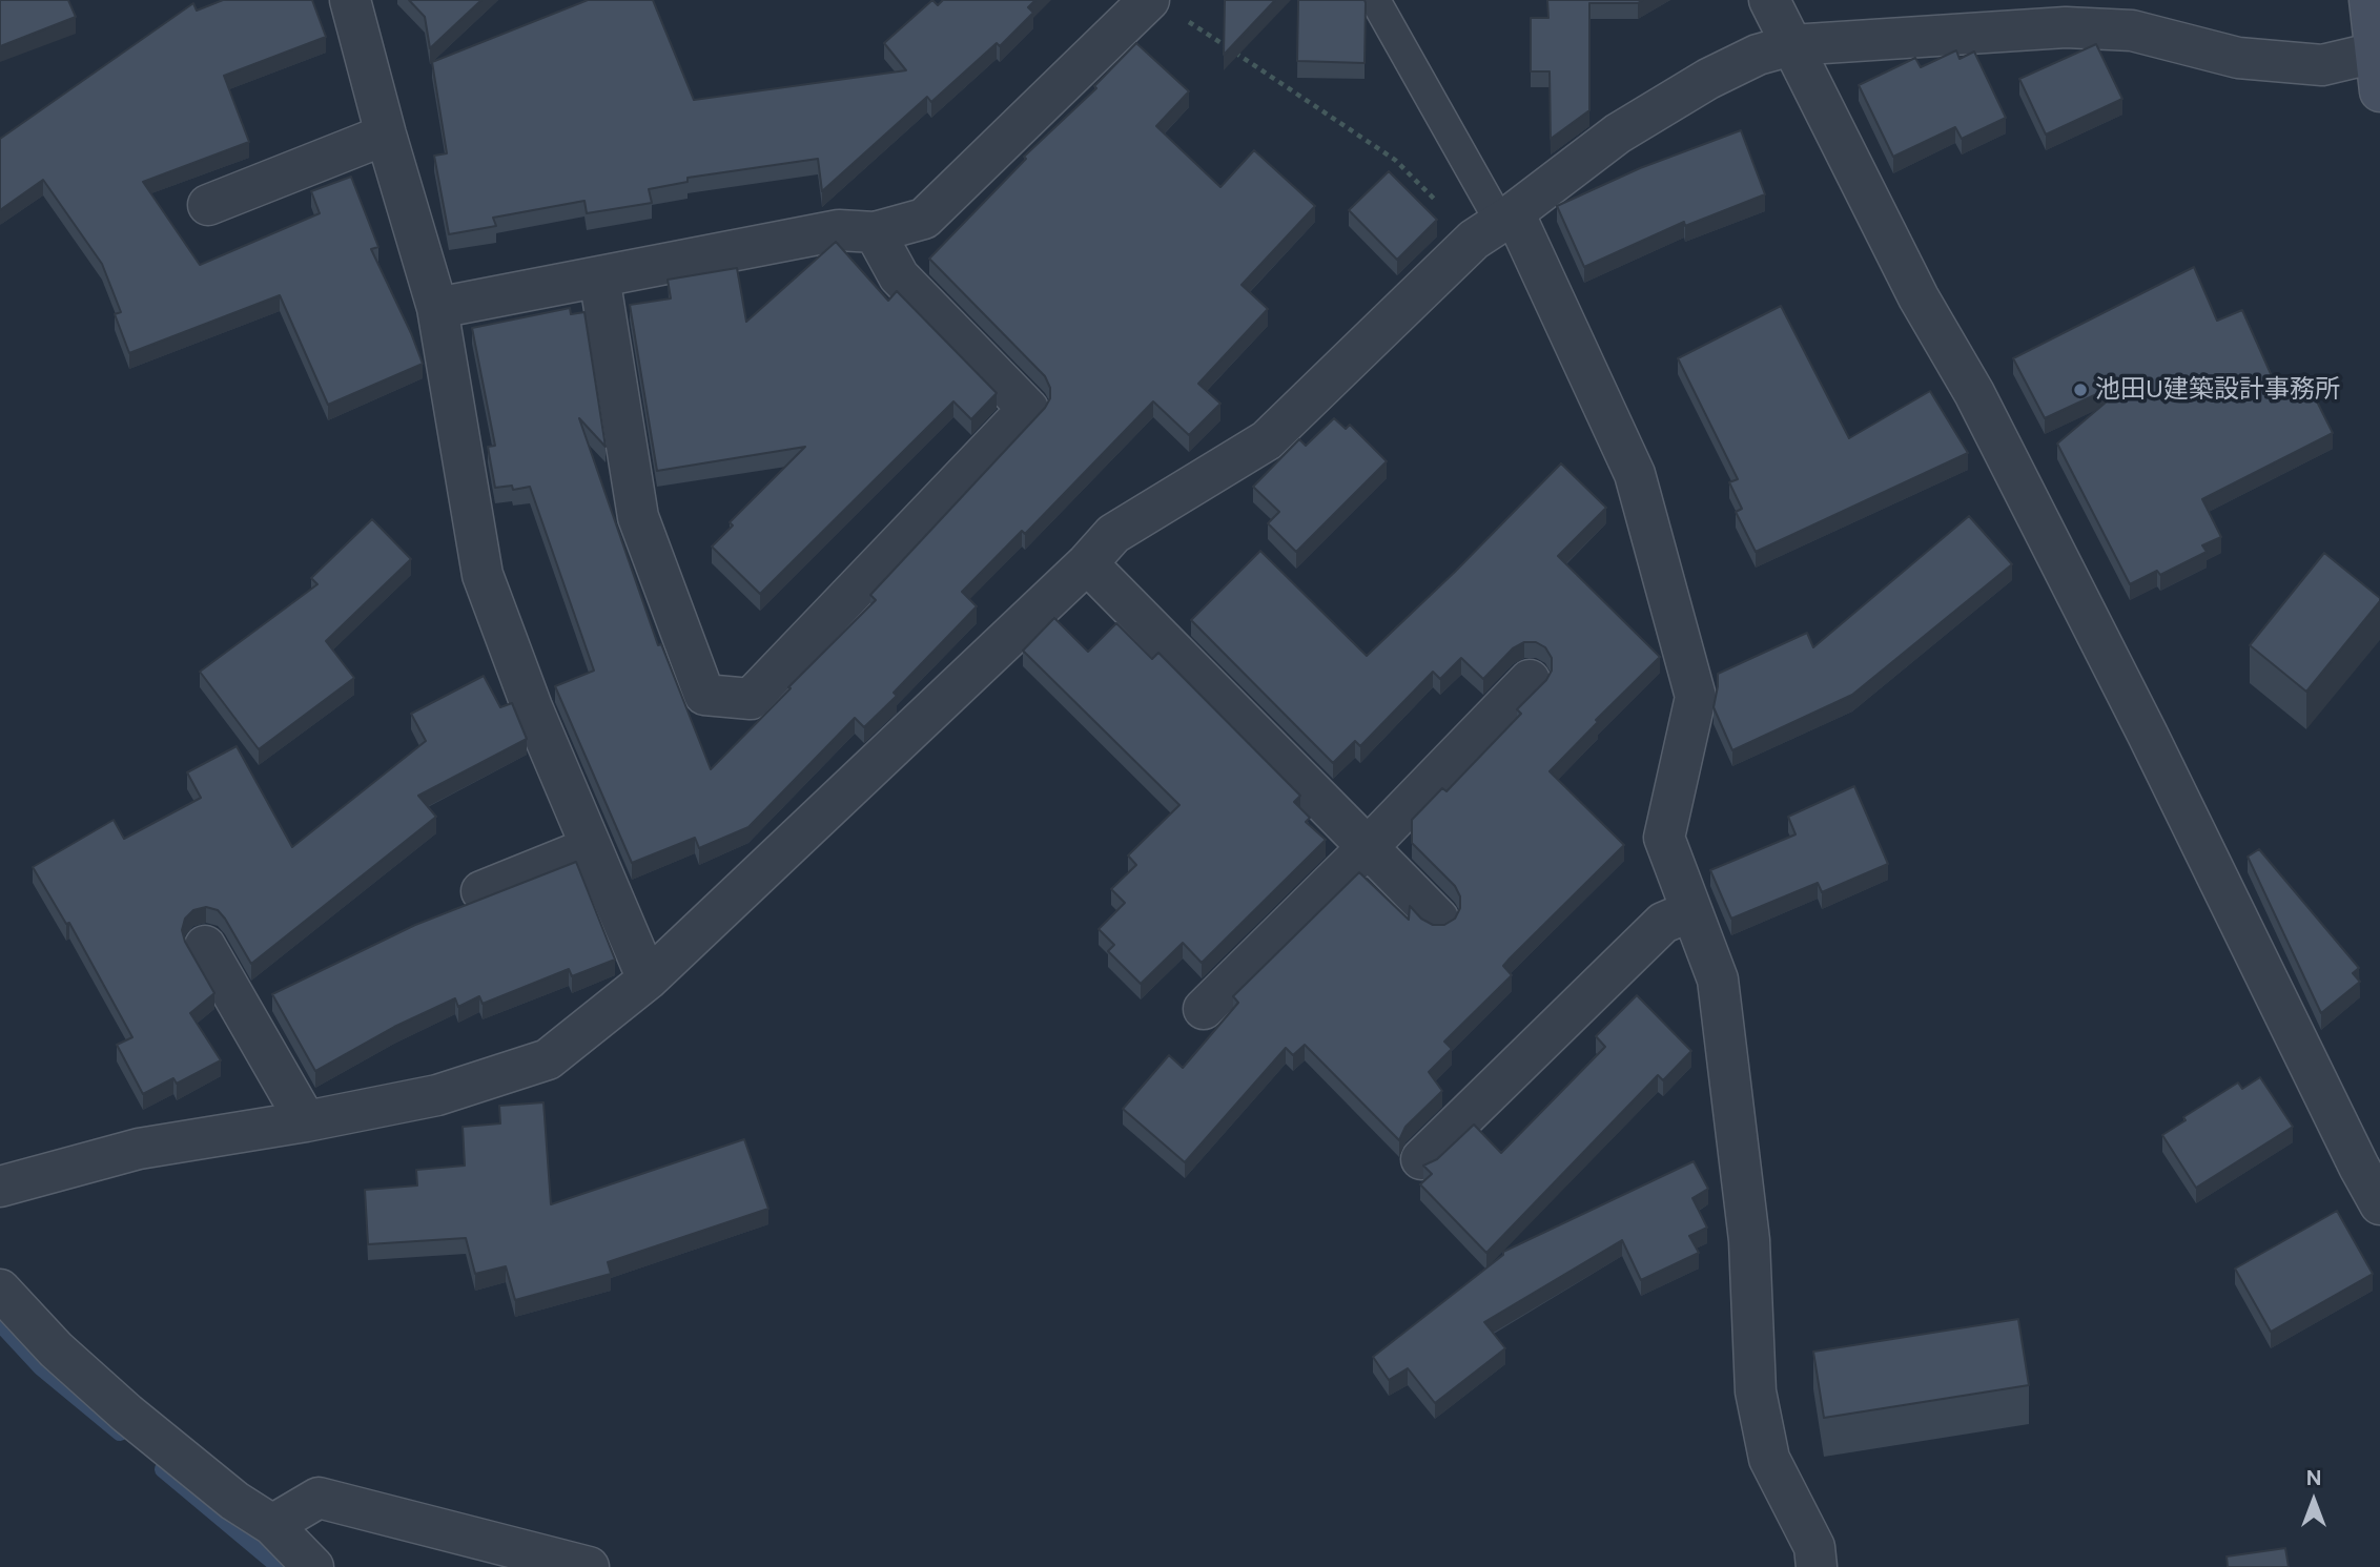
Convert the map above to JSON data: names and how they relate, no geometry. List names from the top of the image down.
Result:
{
  "places": ["池田U建築設計事務所"],
  "north": "top"
}
